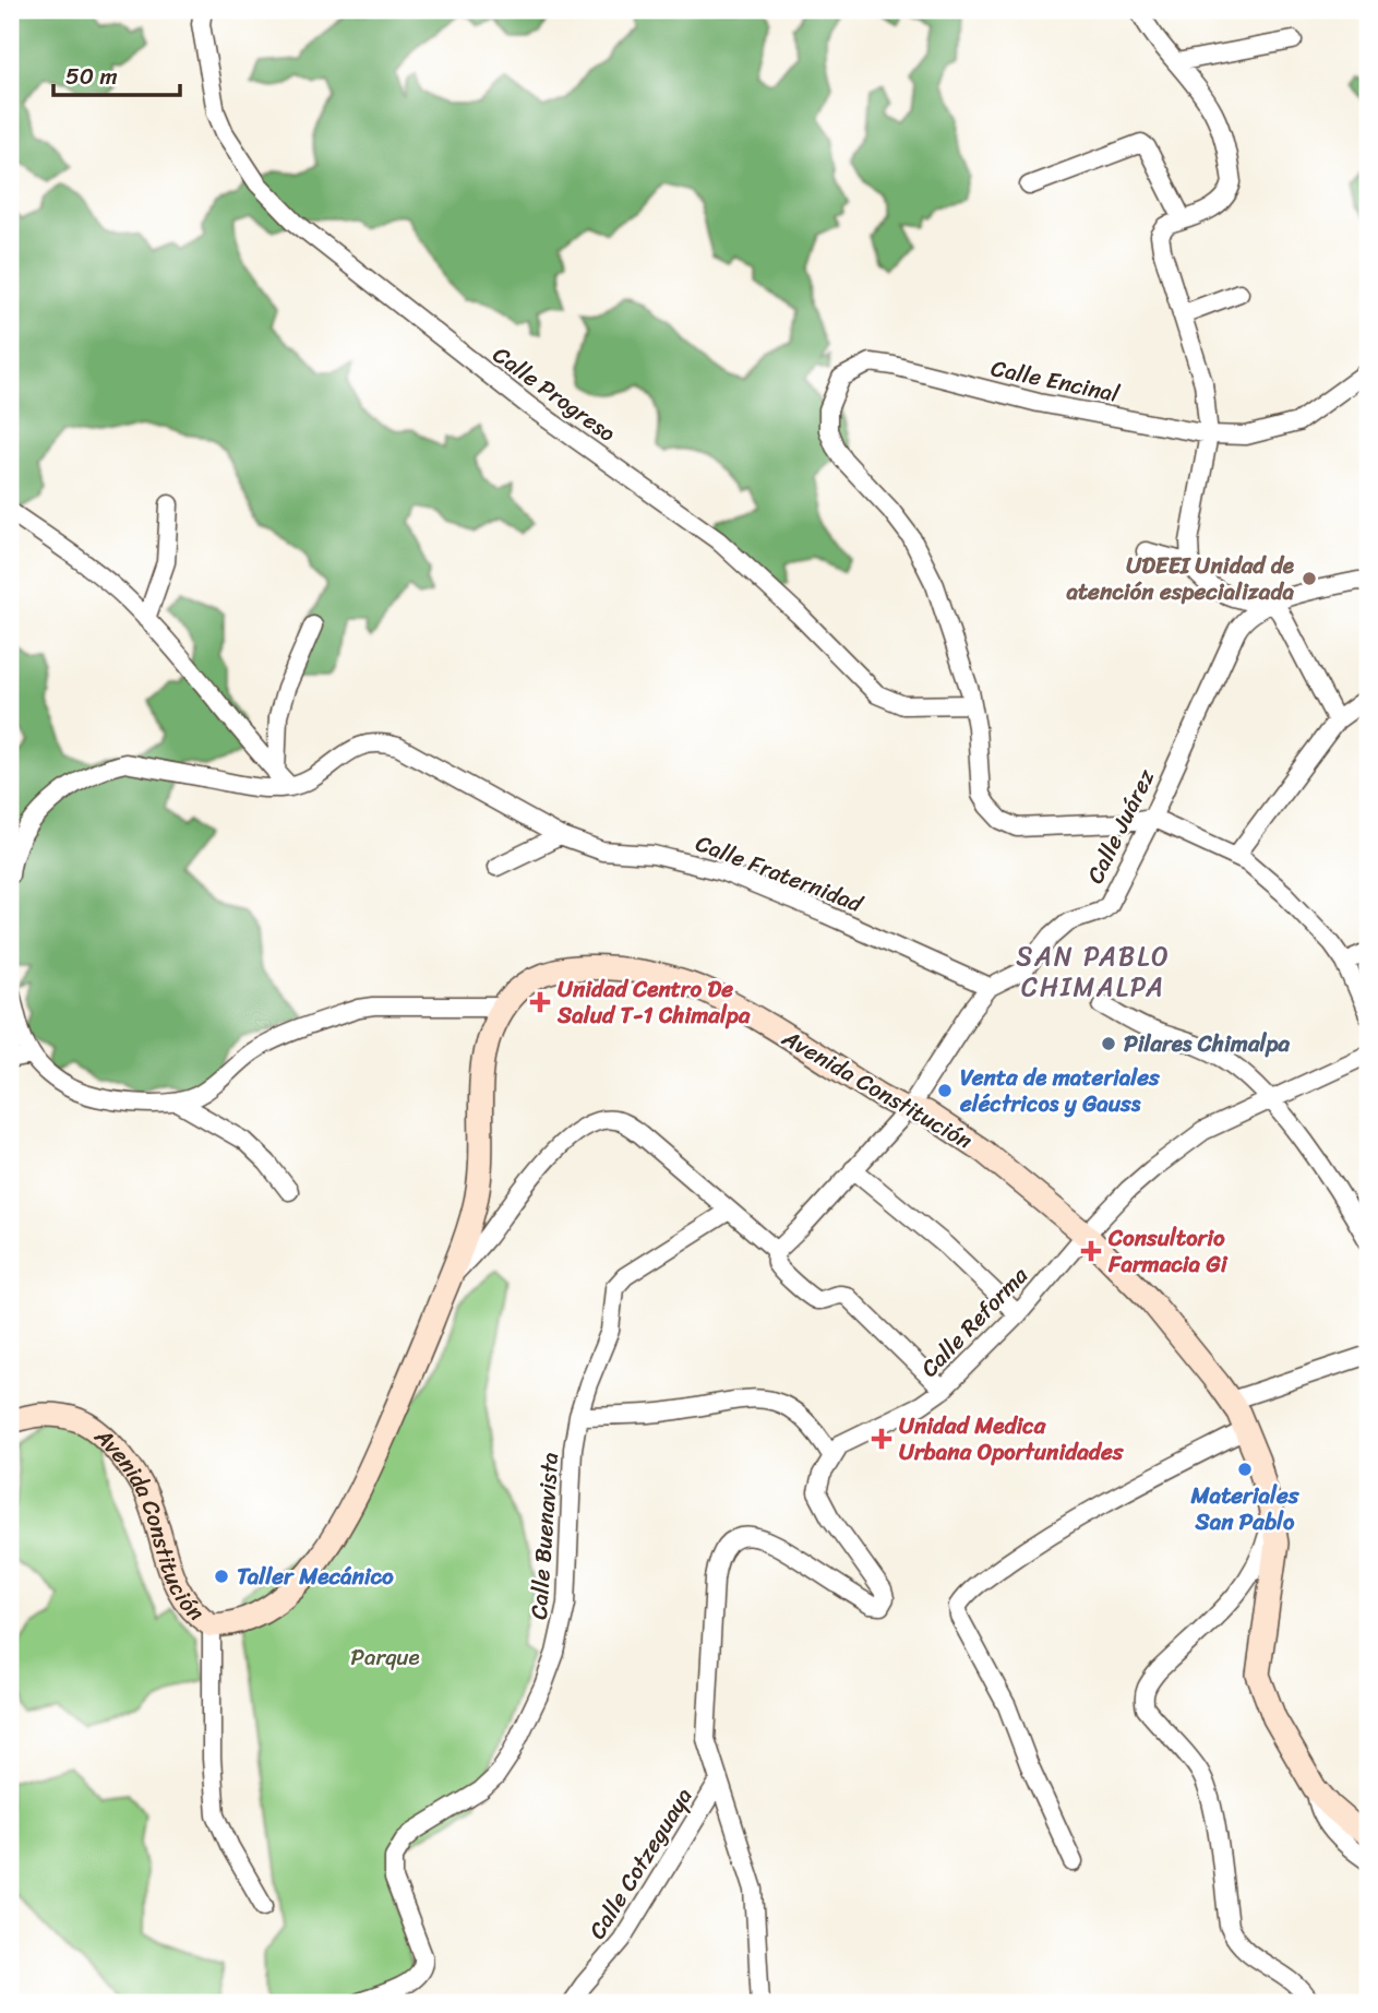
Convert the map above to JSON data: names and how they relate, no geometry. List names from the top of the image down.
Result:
{
  "streets": {
    "main road": ["Avenida Constitución"],
    "street": [
      "Calle Encinal",
      "Calle Progreso",
      "Calle Juárez",
      "Calle Fraternidad",
      "Calle Reforma",
      "Calle Buenavista",
      "Calle Cotzeguaya"
    ]
  },
  "crossings": [
    ["Calle Encinal", "Calle Progreso"],
    ["Calle Juárez", "Calle Fraternidad"],
    ["Calle Juárez", "Avenida Constitución"],
    ["Avenida Constitución", "Calle Reforma"]
  ],
  "districts": ["SAN PABLO CHIMALPA"],
  "parks": ["Parque"],
  "places": {
    "other": [
      "UDEEI Unidad de atención especializada",
      "Pilares Chimalpa",
      "Venta de materiales eléctricos y Gauss",
      "Materiales San Pablo",
      "Taller Mecánico"
    ],
    "health": ["Unidad Centro De Salud T-1 Chimalpa", "Consultorio Farmacia Gi", "Unidad Medica Urbana Oportunidades"]
  },
  "scale_bar": "50 m"
}
